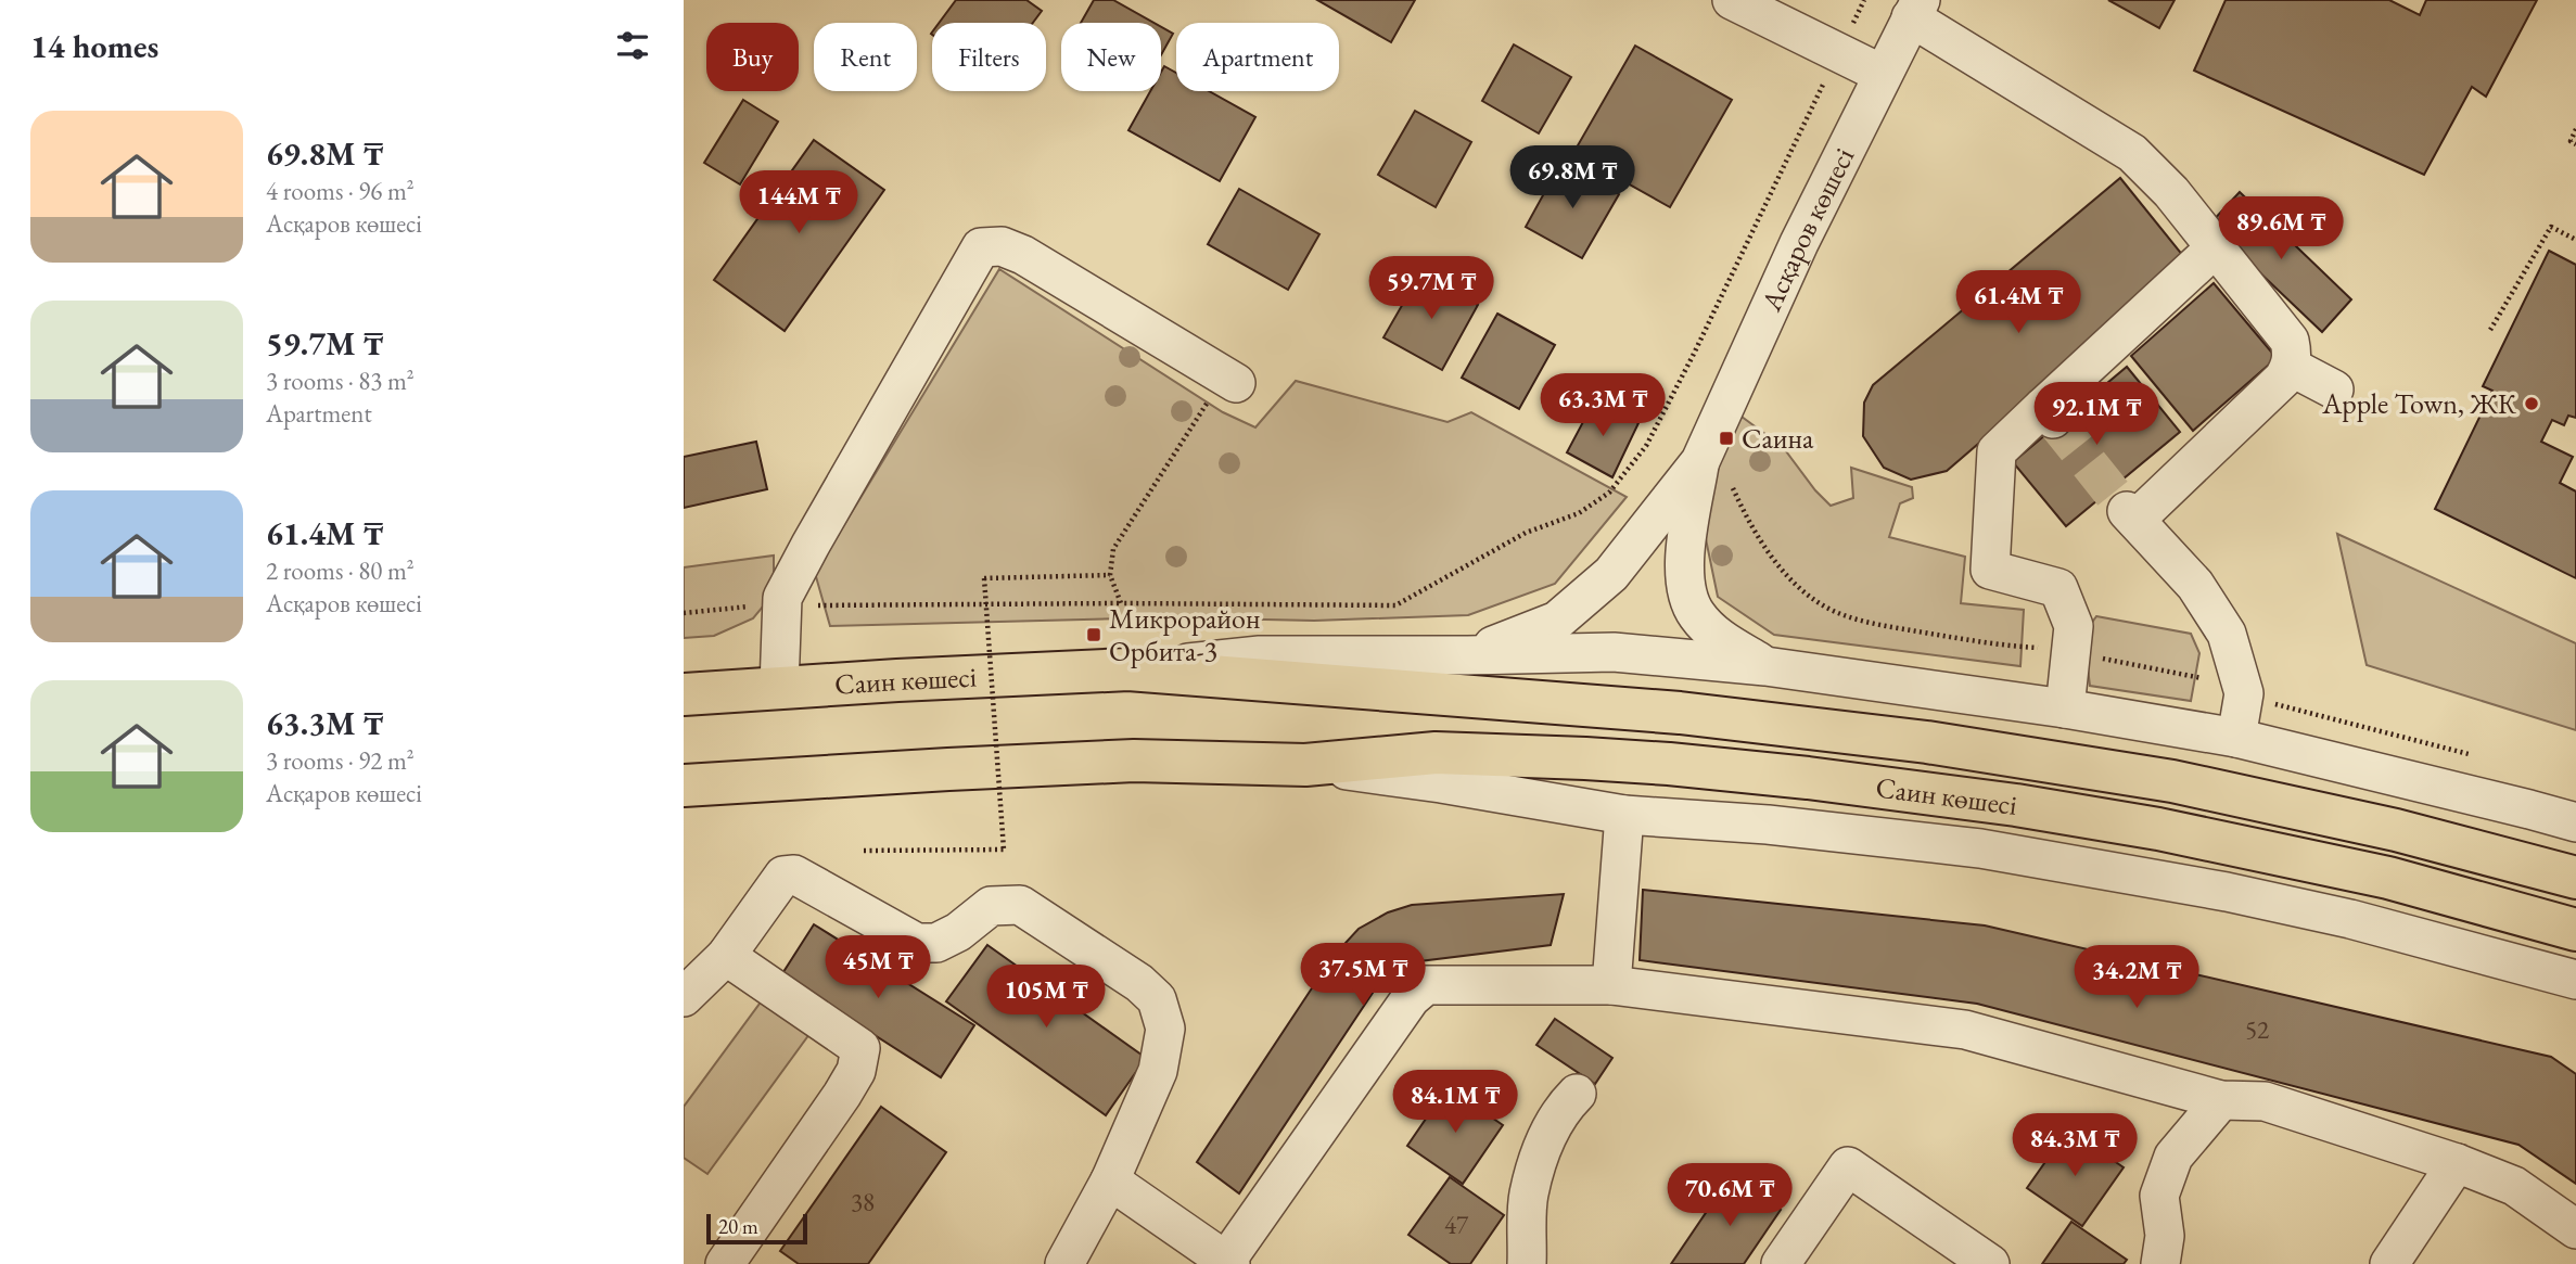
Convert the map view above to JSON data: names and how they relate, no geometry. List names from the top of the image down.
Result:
{
  "streets": {
    "main road": ["Саин көшесі"],
    "street": ["Асқаров көшесі"]
  },
  "places": {
    "other": ["Apple Town, ЖК"],
    "transit": ["Саина", "Микрорайон Орбита-3"]
  },
  "house_numbers": ["52", "38", "47"],
  "scale_bar": "20 m",
  "page": {
    "heading": "14 homes",
    "chip": [
      "Buy",
      "Rent",
      "Filters",
      "New",
      "Apartment"
    ],
    "list": [
      {
        "name": "69.8M ₸",
        "note": "4 rooms · 96 m² · Асқаров көшесі"
      },
      {
        "name": "59.7M ₸",
        "note": "3 rooms · 83 m² · Apartment"
      },
      {
        "name": "61.4M ₸",
        "note": "2 rooms · 80 m² · Асқаров көшесі"
      },
      {
        "name": "63.3M ₸",
        "note": "3 rooms · 92 m² · Асқаров көшесі"
      }
    ],
    "price": [
      "69.8M ₸",
      "144M ₸",
      "89.6M ₸",
      "59.7M ₸",
      "61.4M ₸",
      "63.3M ₸",
      "92.1M ₸",
      "45M ₸",
      "37.5M ₸",
      "34.2M ₸",
      "105M ₸",
      "84.1M ₸",
      "84.3M ₸",
      "70.6M ₸"
    ],
    "scale": "20 m"
  }
}
